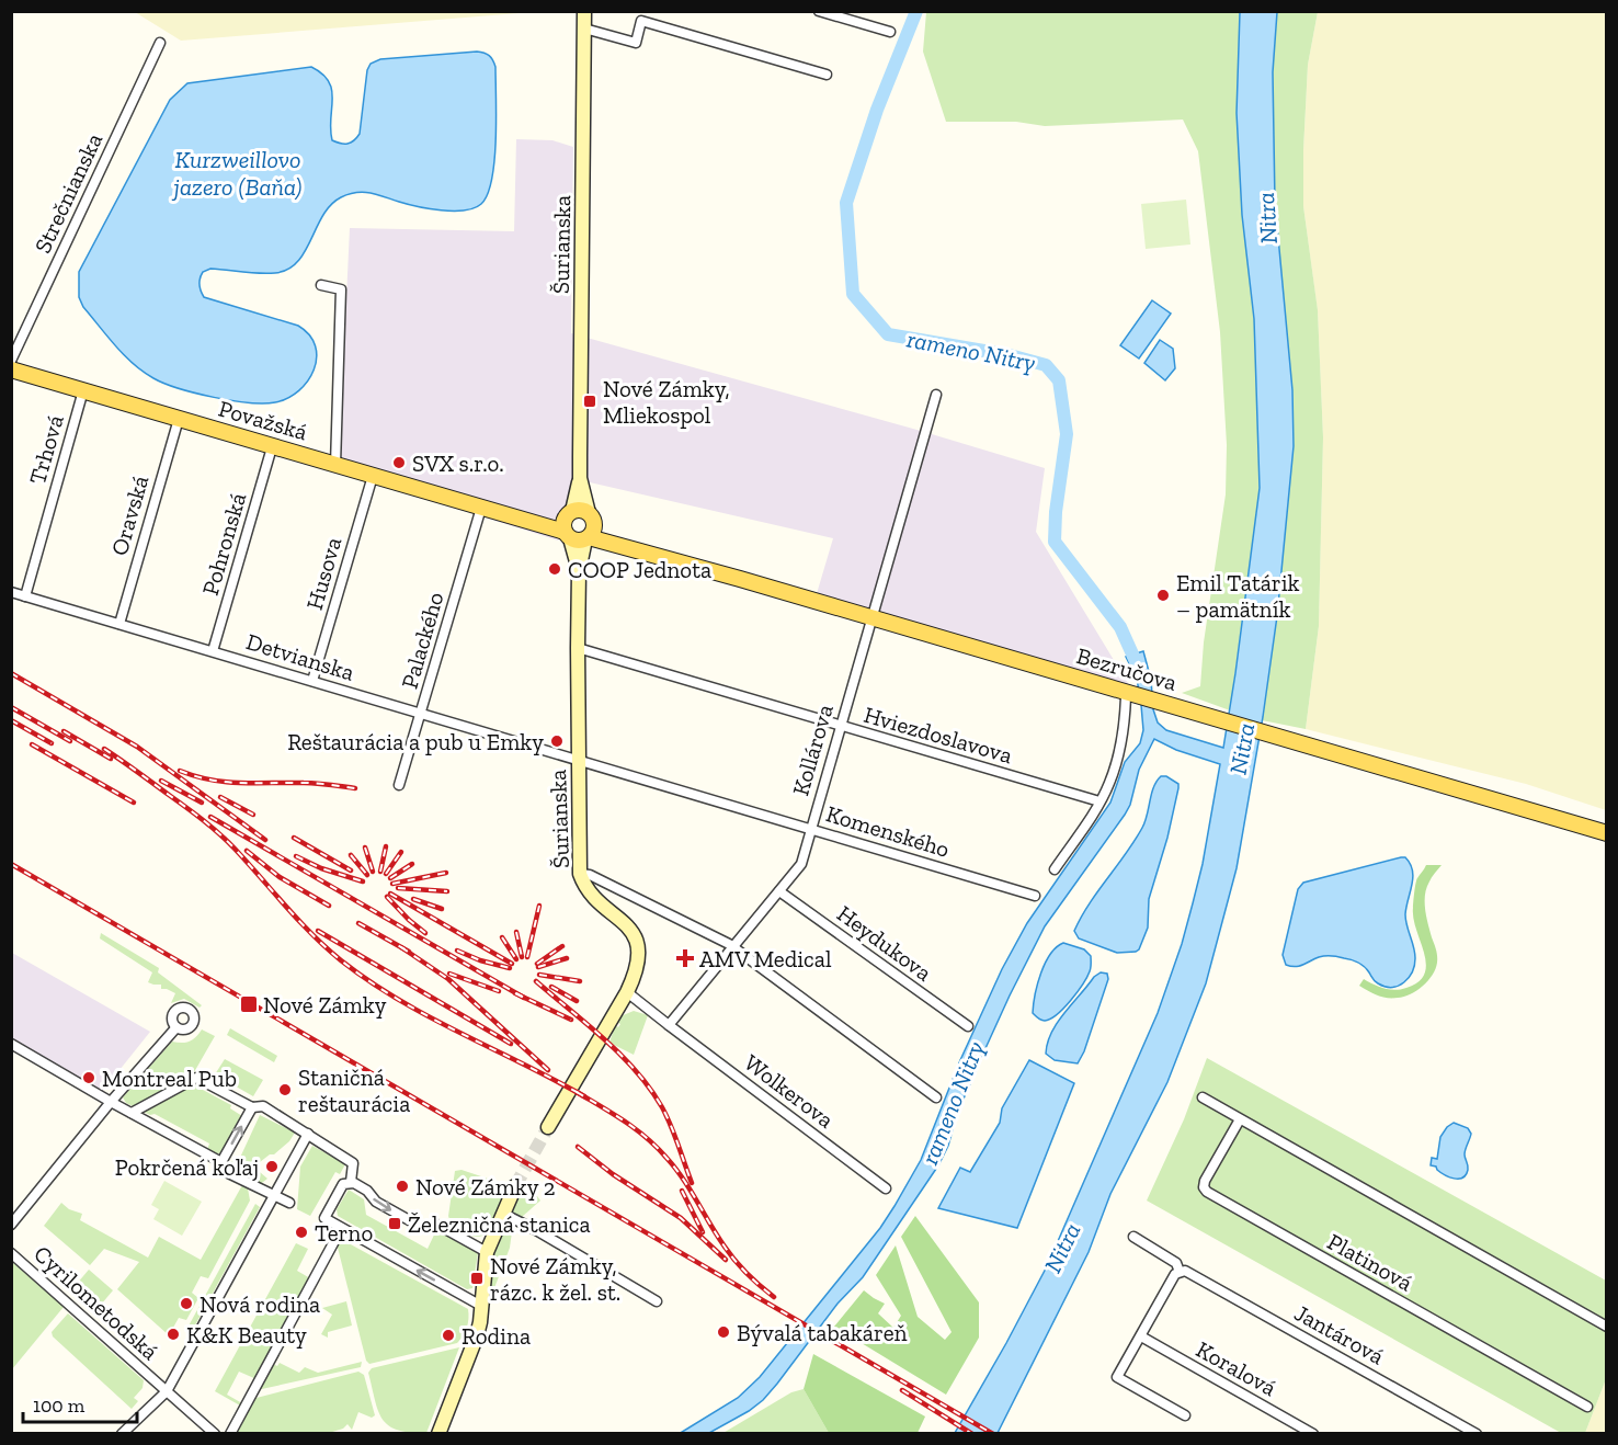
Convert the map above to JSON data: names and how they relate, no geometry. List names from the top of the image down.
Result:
{
  "streets": {
    "main road": ["Považská", "Bezručova"],
    "street": [
      "Strečnianska",
      "Šurianska",
      "Trhová",
      "Oravská",
      "Pohronská",
      "Husova",
      "Palackého",
      "Detvianska",
      "Hviezdoslavova",
      "Kollárova",
      "Komenského",
      "Heydukova",
      "Wolkerova",
      "Platinová",
      "Cyrilometodská",
      "Jantárová",
      "Koralová"
    ]
  },
  "crossings": [
    ["Šurianska", "Považská"],
    ["Šurianska", "Detvianska"],
    ["Šurianska", "Bezručova"],
    ["Šurianska", "Hviezdoslavova"],
    ["Šurianska", "Komenského"],
    ["Považská", "Trhová"],
    ["Považská", "Oravská"],
    ["Považská", "Pohronská"],
    ["Považská", "Husova"],
    ["Považská", "Palackého"],
    ["Považská", "Bezručova"],
    ["Trhová", "Detvianska"],
    ["Oravská", "Detvianska"],
    ["Pohronská", "Detvianska"],
    ["Husova", "Detvianska"],
    ["Palackého", "Detvianska"],
    ["Detvianska", "Komenského"],
    ["Bezručova", "Kollárova"],
    ["Hviezdoslavova", "Kollárova"],
    ["Kollárova", "Komenského"],
    ["Kollárova", "Heydukova"],
    ["Kollárova", "Wolkerova"]
  ],
  "water": ["Kurzweillovo jazero (Baňa)", "Nitra", "rameno Nitry"],
  "places": {
    "transit": [
      "Nové Zámky, Mliekospol",
      "Nové Zámky",
      "Železničná stanica",
      "Nové Zámky, rázc. k žel. st."
    ],
    "other": [
      "SVX s.r.o.",
      "COOP Jednota",
      "Emil Tatárik – pamätník",
      "Reštaurácia a pub u Emky",
      "Montreal Pub",
      "Staničná reštaurácia",
      "Pokrčená koľaj",
      "Nové Zámky 2",
      "Terno",
      "Nová rodina",
      "Bývalá tabakáreň",
      "K&K Beauty",
      "Rodina"
    ],
    "health": ["AMV Medical"]
  },
  "scale_bar": "100 m"
}
